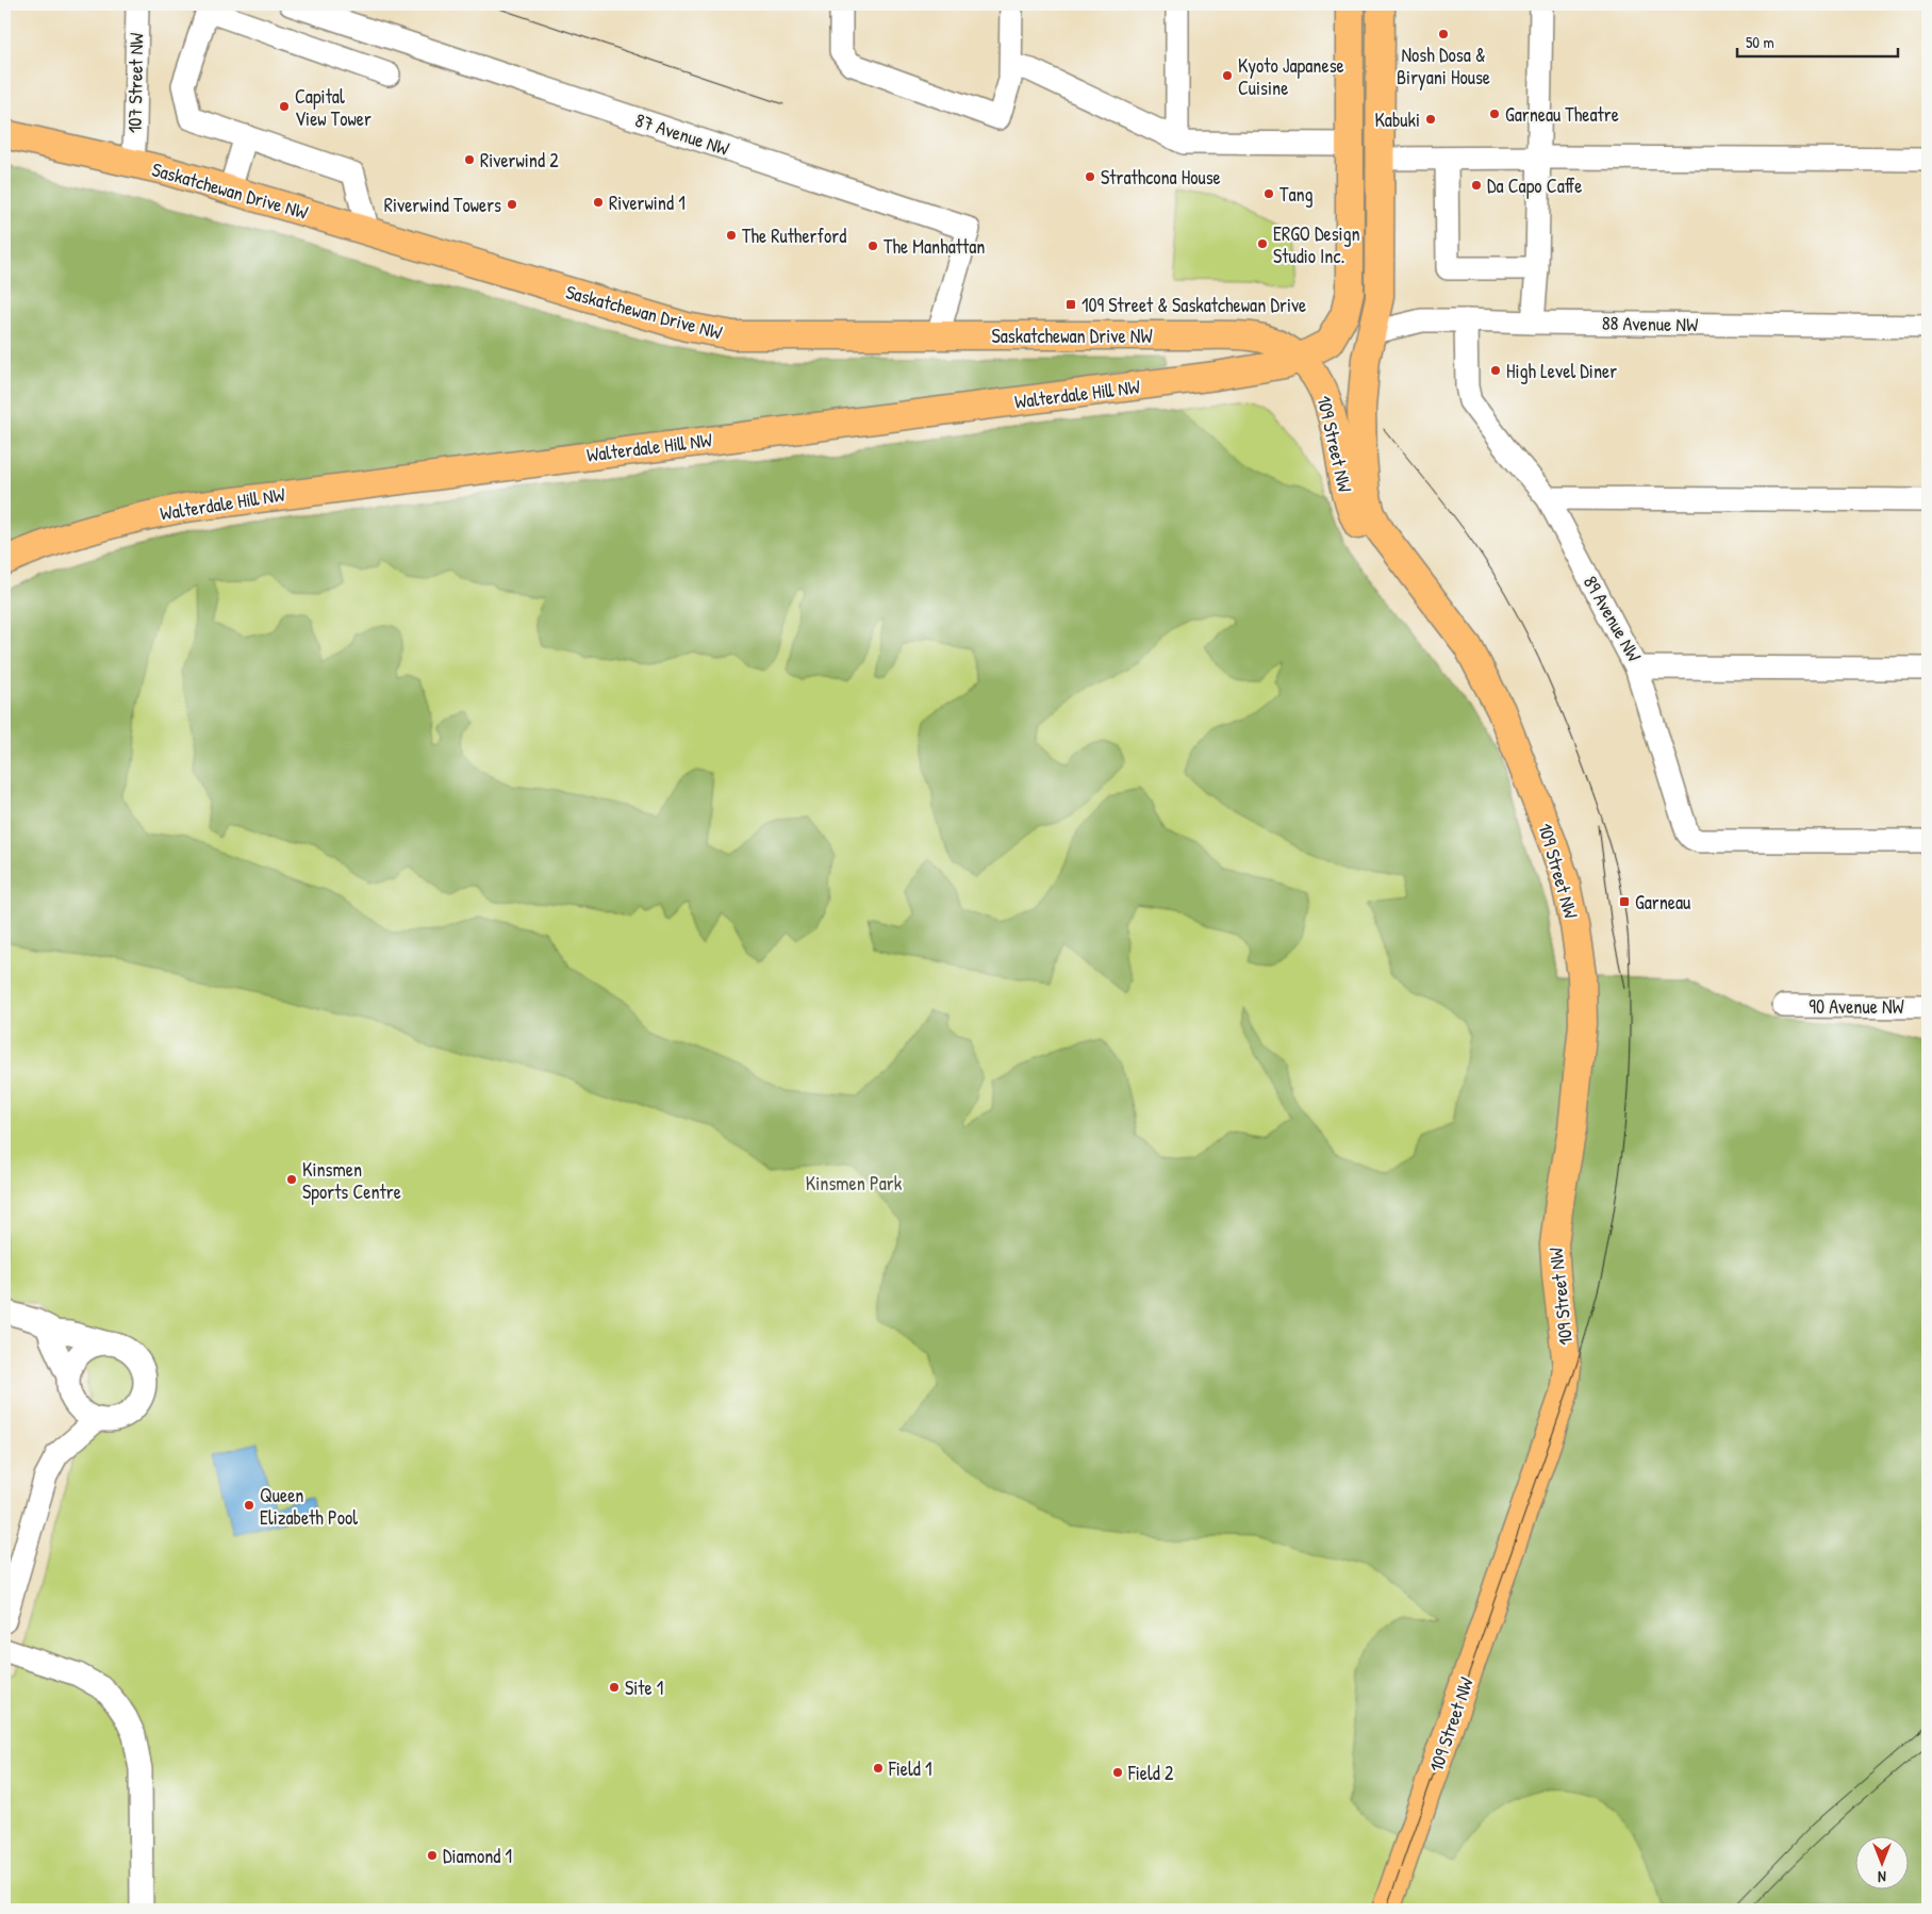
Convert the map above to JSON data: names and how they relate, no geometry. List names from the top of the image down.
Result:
{
  "streets": {
    "main road": ["Saskatchewan Drive NW", "Walterdale Hill NW", "109 Street NW"],
    "street": [
      "107 Street NW",
      "87 Avenue NW",
      "88 Avenue NW",
      "89 Avenue NW",
      "90 Avenue NW"
    ]
  },
  "crossings": [
    ["107 Street NW", "Saskatchewan Drive NW"],
    ["87 Avenue NW", "Saskatchewan Drive NW"],
    ["Saskatchewan Drive NW", "Walterdale Hill NW"],
    ["Saskatchewan Drive NW", "109 Street NW"],
    ["88 Avenue NW", "109 Street NW"],
    ["88 Avenue NW", "89 Avenue NW"],
    ["Walterdale Hill NW", "109 Street NW"]
  ],
  "parks": ["Kinsmen Park"],
  "places": {
    "other": [
      "Nosh Dosa & Biryani House",
      "Kyoto Japanese Cuisine",
      "Capital View Tower",
      "Garneau Theatre",
      "Kabuki",
      "Riverwind 2",
      "Strathcona House",
      "Da Capo Caffe",
      "Tang",
      "Riverwind 1",
      "Riverwind Towers",
      "The Rutherford",
      "ERGO Design Studio Inc.",
      "The Manhattan",
      "High Level Diner",
      "Kinsmen Sports Centre",
      "Queen Elizabeth Pool",
      "Site 1",
      "Field 1",
      "Field 2",
      "Diamond 1"
    ],
    "transit": ["109 Street & Saskatchewan Drive", "Garneau"]
  },
  "scale_bar": "50 m",
  "north": "bottom"
}
